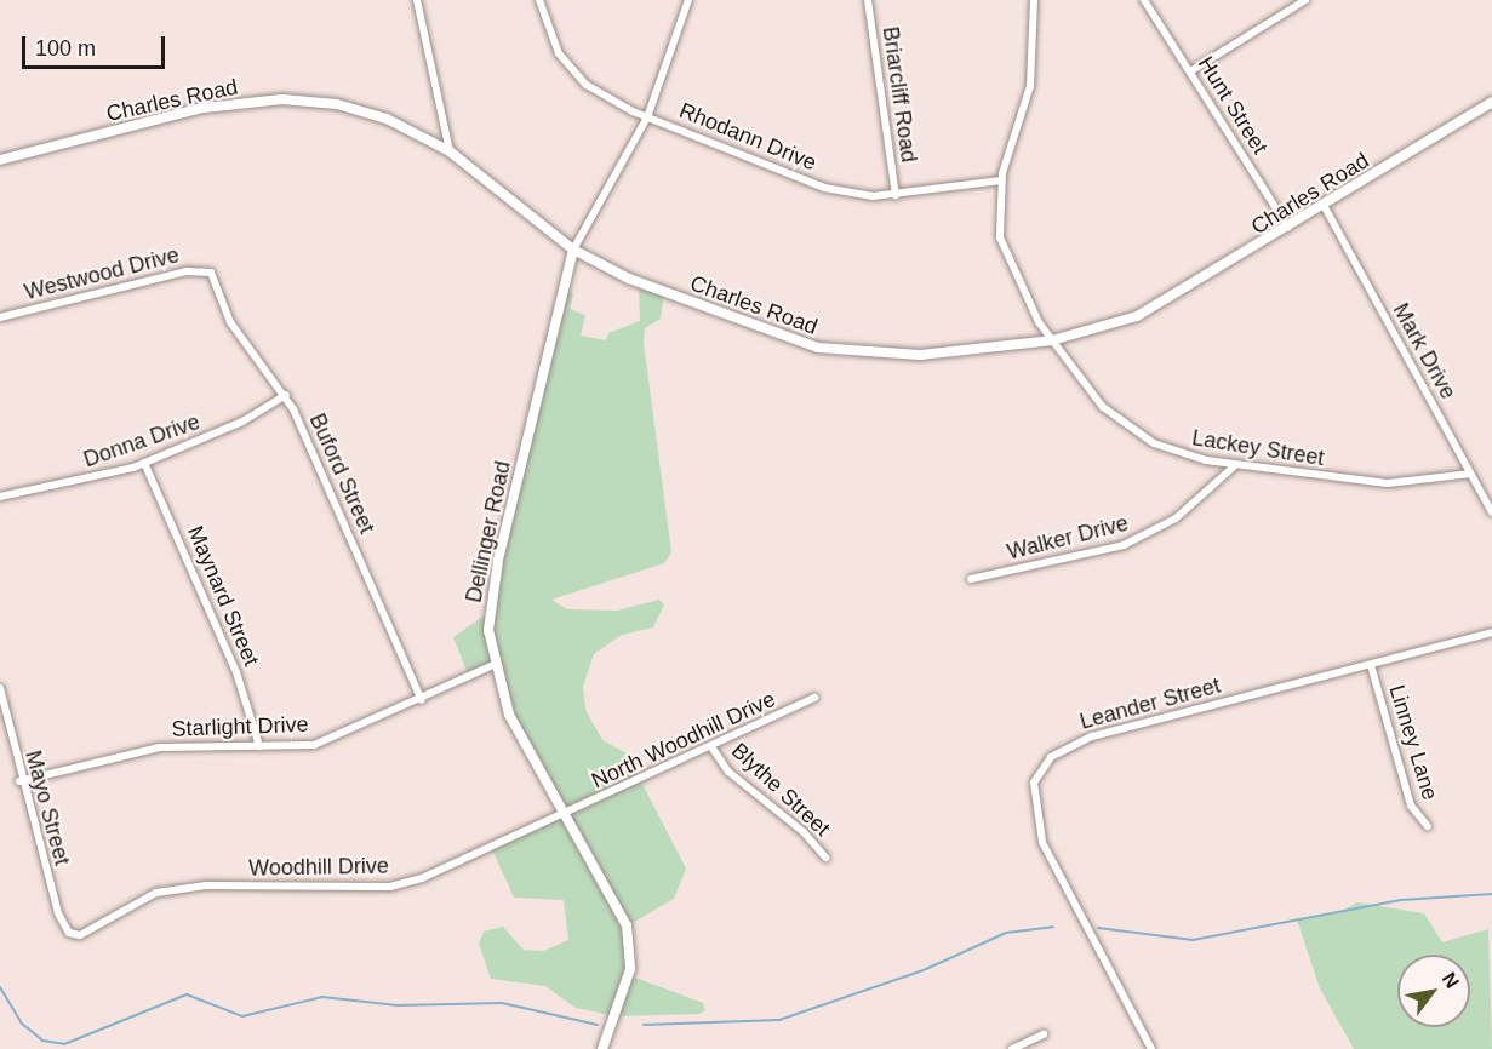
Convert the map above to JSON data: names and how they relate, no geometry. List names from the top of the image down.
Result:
{
  "streets": {
    "street": [
      "Briarcliff Road",
      "Charles Road",
      "Hunt Street",
      "Rhodann Drive",
      "Westwood Drive",
      "Mark Drive",
      "Donna Drive",
      "Lackey Street",
      "Buford Street",
      "Dellinger Road",
      "Walker Drive",
      "Maynard Street",
      "Leander Street",
      "Starlight Drive",
      "North Woodhill Drive",
      "Linney Lane",
      "Blythe Street",
      "Mayo Street",
      "Woodhill Drive"
    ]
  },
  "crossings": [
    ["Briarcliff Road", "Rhodann Drive"],
    ["Charles Road", "Hunt Street"],
    ["Charles Road", "Mark Drive"],
    ["Charles Road", "Lackey Street"],
    ["Charles Road", "Dellinger Road"],
    ["Rhodann Drive", "Lackey Street"],
    ["Westwood Drive", "Buford Street"],
    ["Mark Drive", "Lackey Street"],
    ["Donna Drive", "Buford Street"],
    ["Donna Drive", "Maynard Street"],
    ["Lackey Street", "Walker Drive"],
    ["Buford Street", "Starlight Drive"],
    ["Dellinger Road", "Starlight Drive"],
    ["Dellinger Road", "North Woodhill Drive"],
    ["Dellinger Road", "Woodhill Drive"],
    ["Maynard Street", "Starlight Drive"],
    ["Leander Street", "Linney Lane"],
    ["Starlight Drive", "Mayo Street"],
    ["North Woodhill Drive", "Blythe Street"],
    ["North Woodhill Drive", "Woodhill Drive"],
    ["Mayo Street", "Woodhill Drive"]
  ],
  "scale_bar": "100 m",
  "north": "top right"
}
